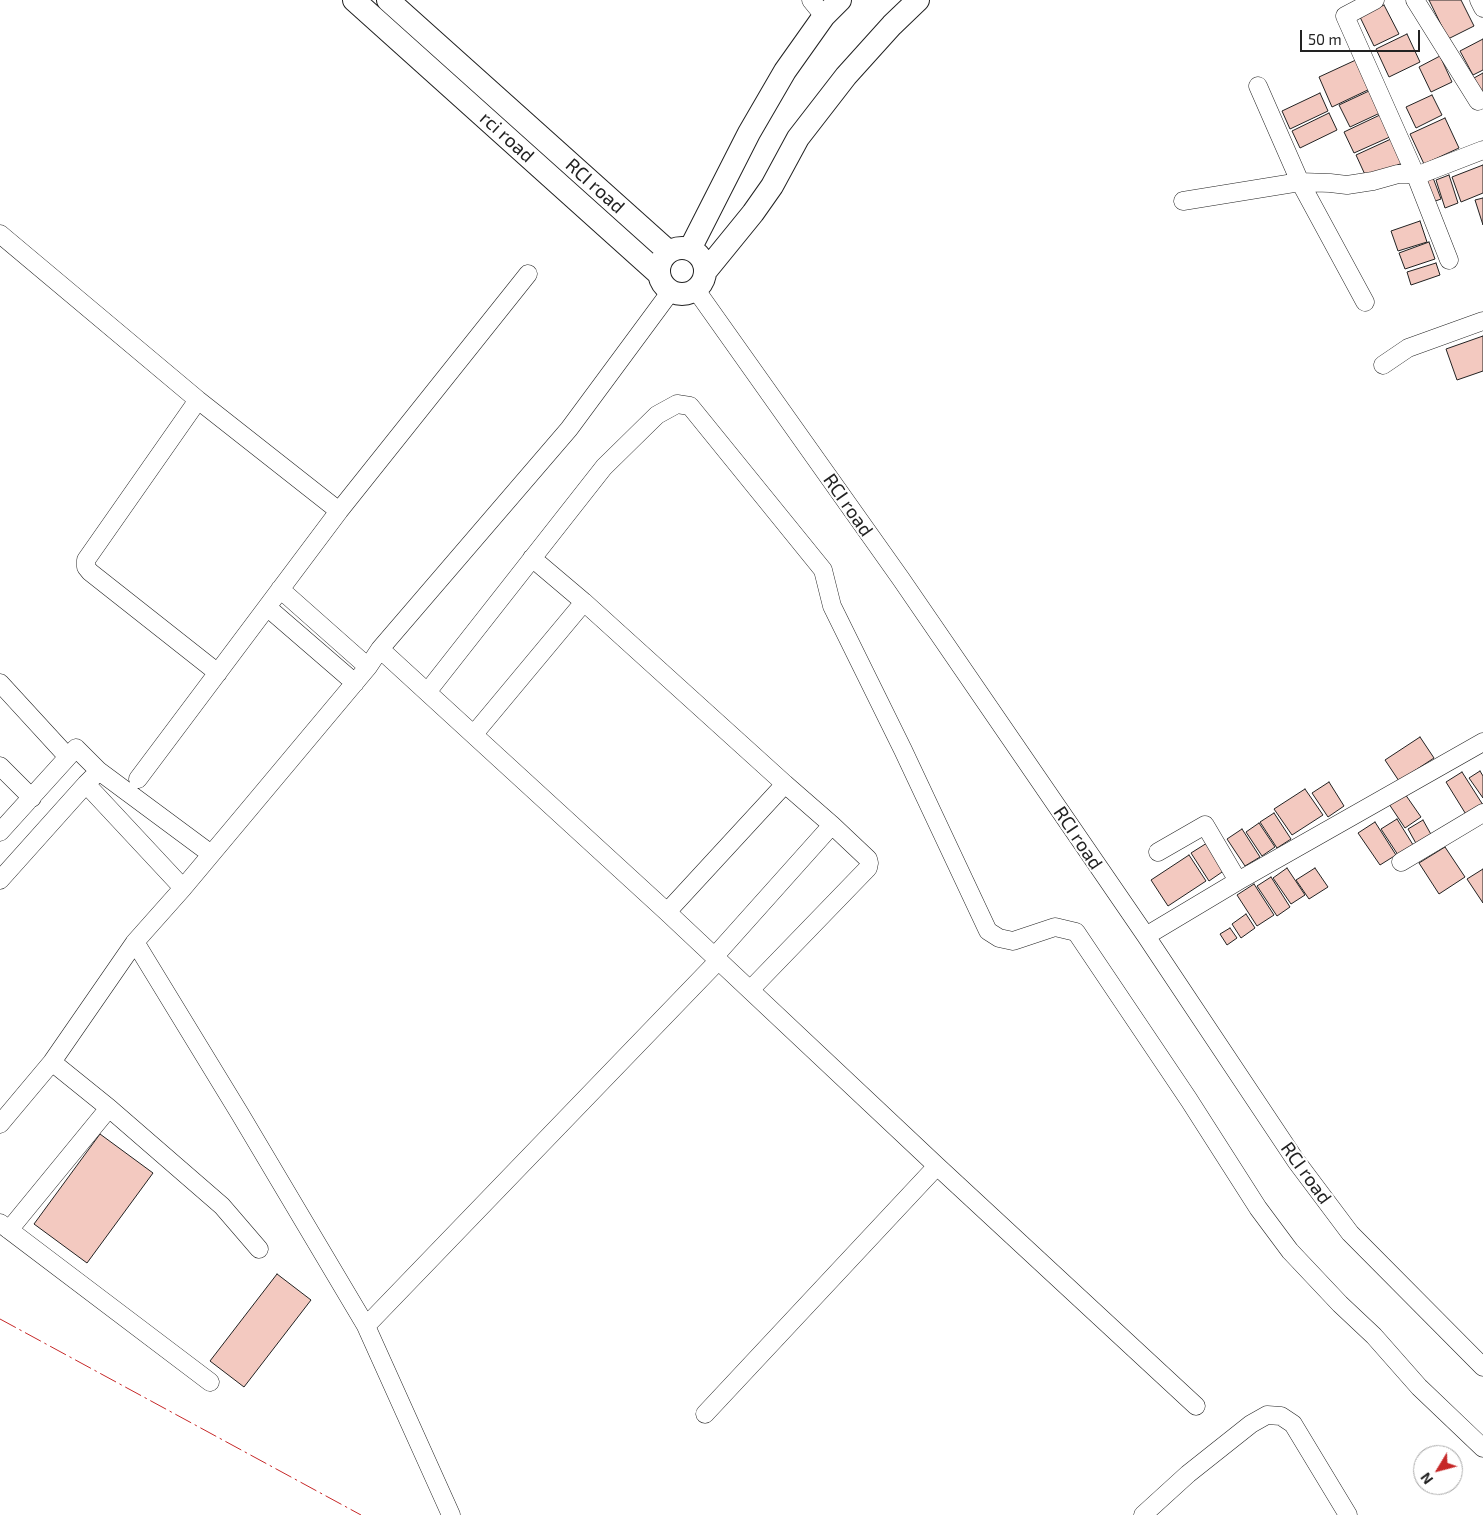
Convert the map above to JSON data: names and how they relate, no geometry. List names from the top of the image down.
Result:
{
  "streets": {
    "main road": ["rci road", "RCI road"]
  },
  "crossings": [
    ["rci road", "RCI road"]
  ],
  "scale_bar": "50 m",
  "north": "bottom left"
}
